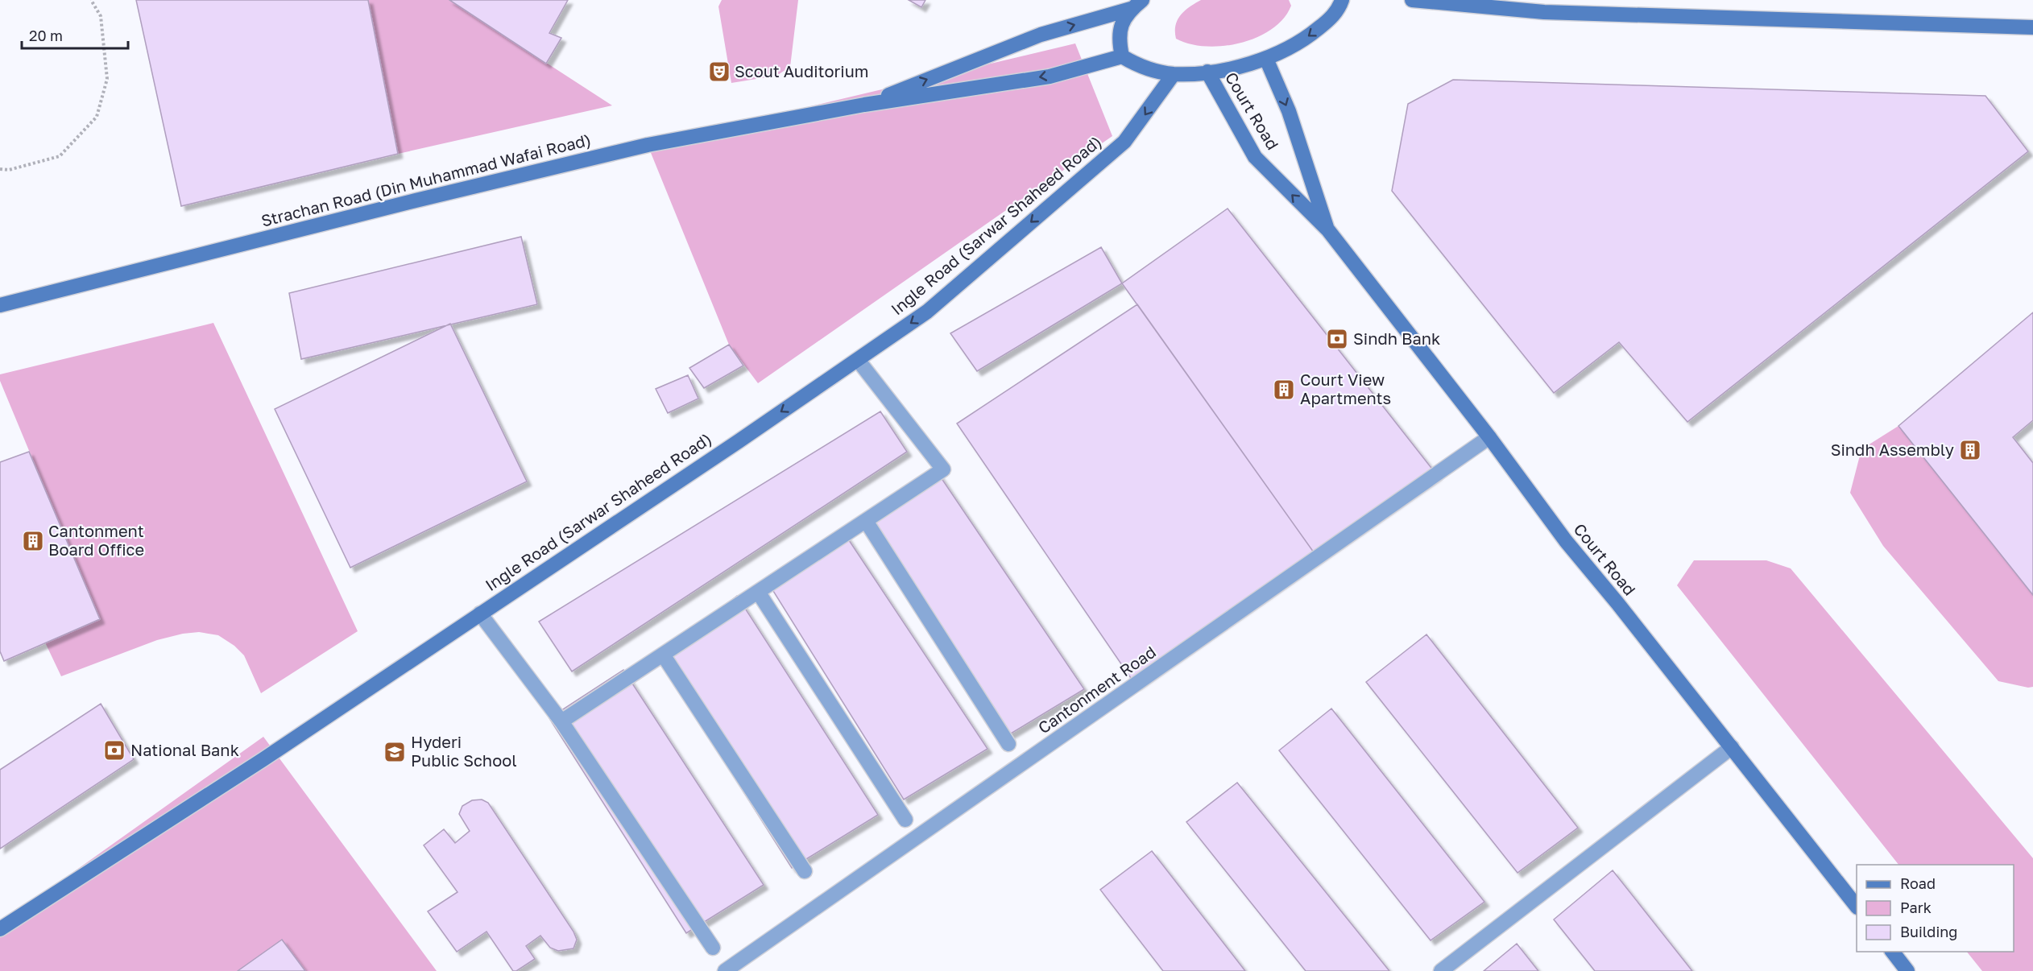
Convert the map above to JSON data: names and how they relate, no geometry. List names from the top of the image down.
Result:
{
  "streets": {
    "main road": ["Court Road", "Strachan Road (Din Muhammad Wafai Road)", "Ingle Road (Sarwar Shaheed Road)"],
    "street": ["Cantonment Road"]
  },
  "crossings": [
    ["Court Road", "Cantonment Road"]
  ],
  "one_way": ["Ingle Road (Sarwar Shaheed Road)"],
  "places": {
    "theatre": ["Scout Auditorium"],
    "bank": ["Sindh Bank", "National Bank"],
    "building": ["Court View Apartments", "Sindh Assembly", "Cantonment Board Office"],
    "school or university": ["Hyderi Public School"]
  },
  "legend": ["Road", "Park", "Building"],
  "scale_bar": "20 m"
}
